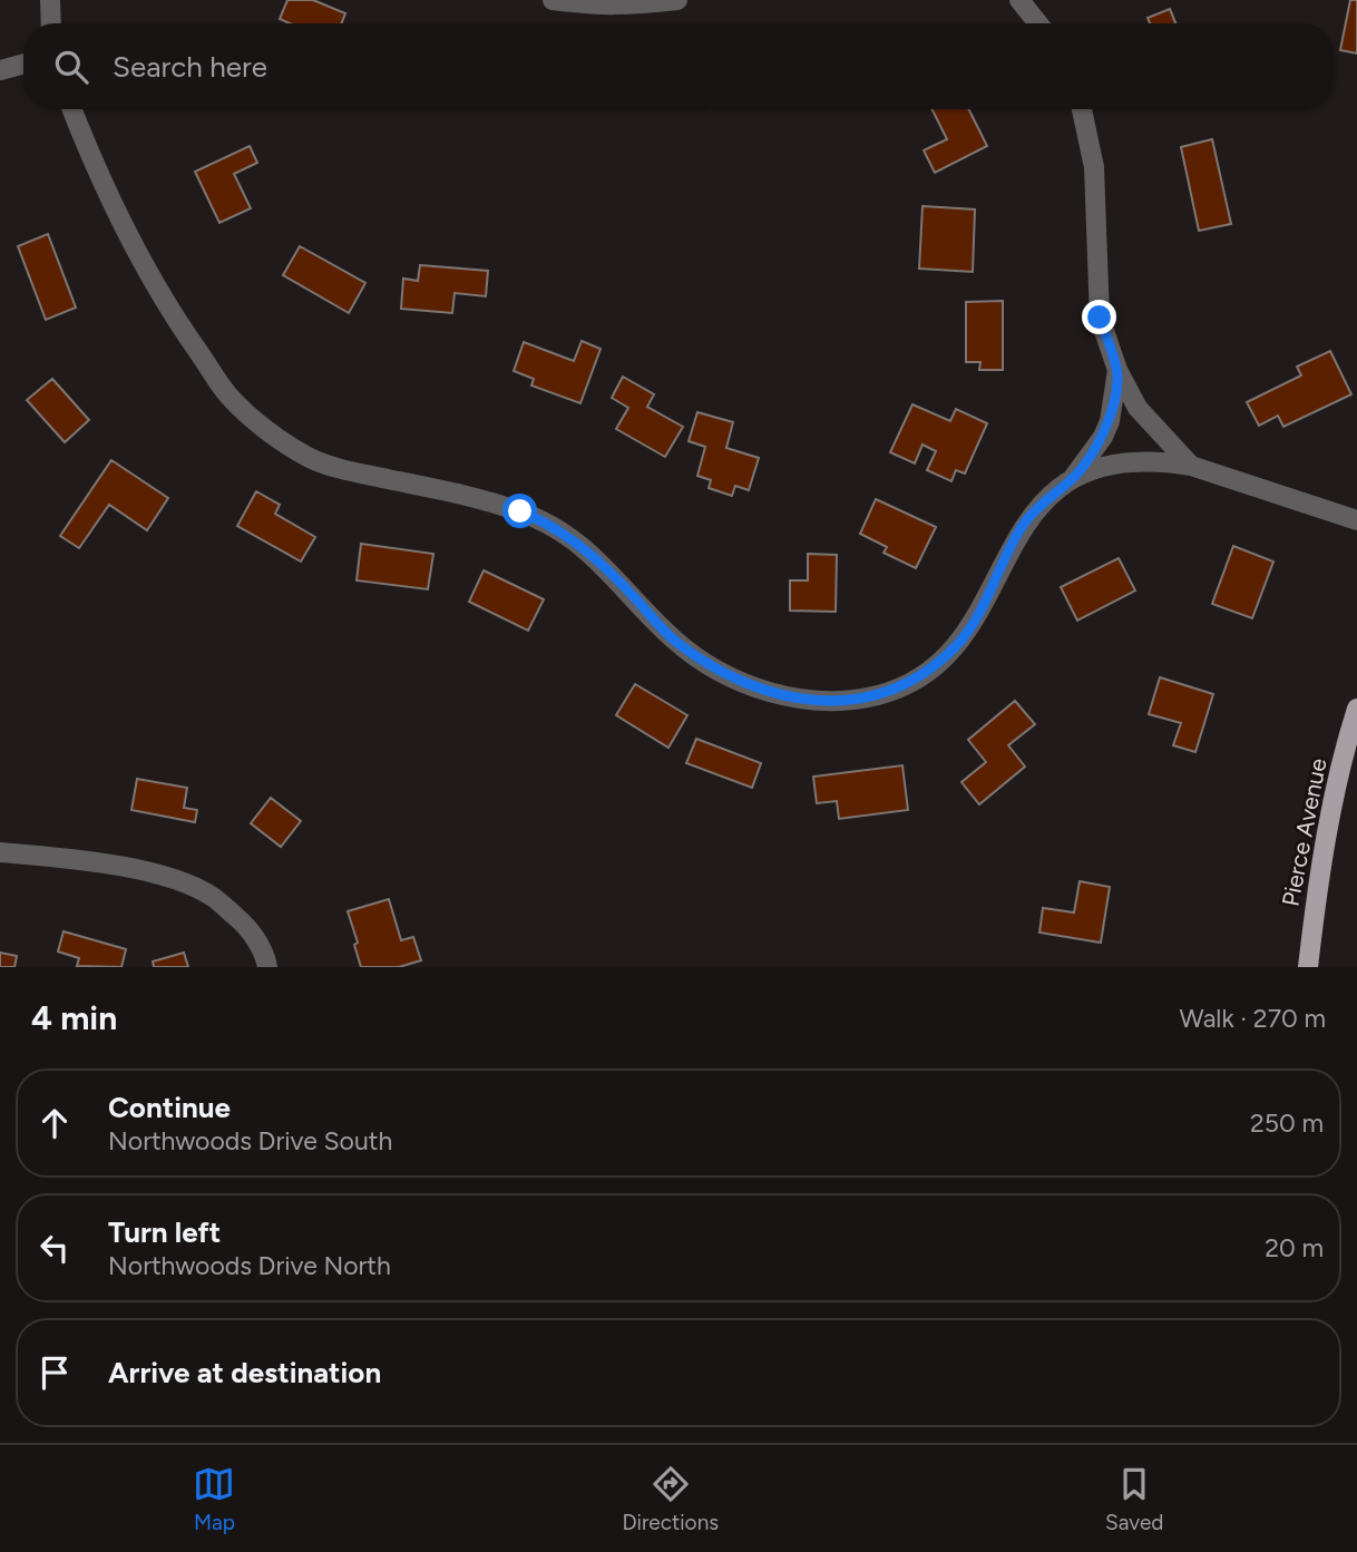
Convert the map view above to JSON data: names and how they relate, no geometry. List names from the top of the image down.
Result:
{
  "streets": {
    "main road": ["Pierce Avenue"]
  },
  "page": {
    "search": "Search here",
    "heading": ["4 min", "Walk · 270 m"],
    "list": [
      ["Continue", "Northwoods Drive South", "250 m"],
      ["Turn left", "Northwoods Drive North", "20 m"],
      "Arrive at destination"
    ],
    "nav": ["Map", "Directions", "Saved"]
  }
}
